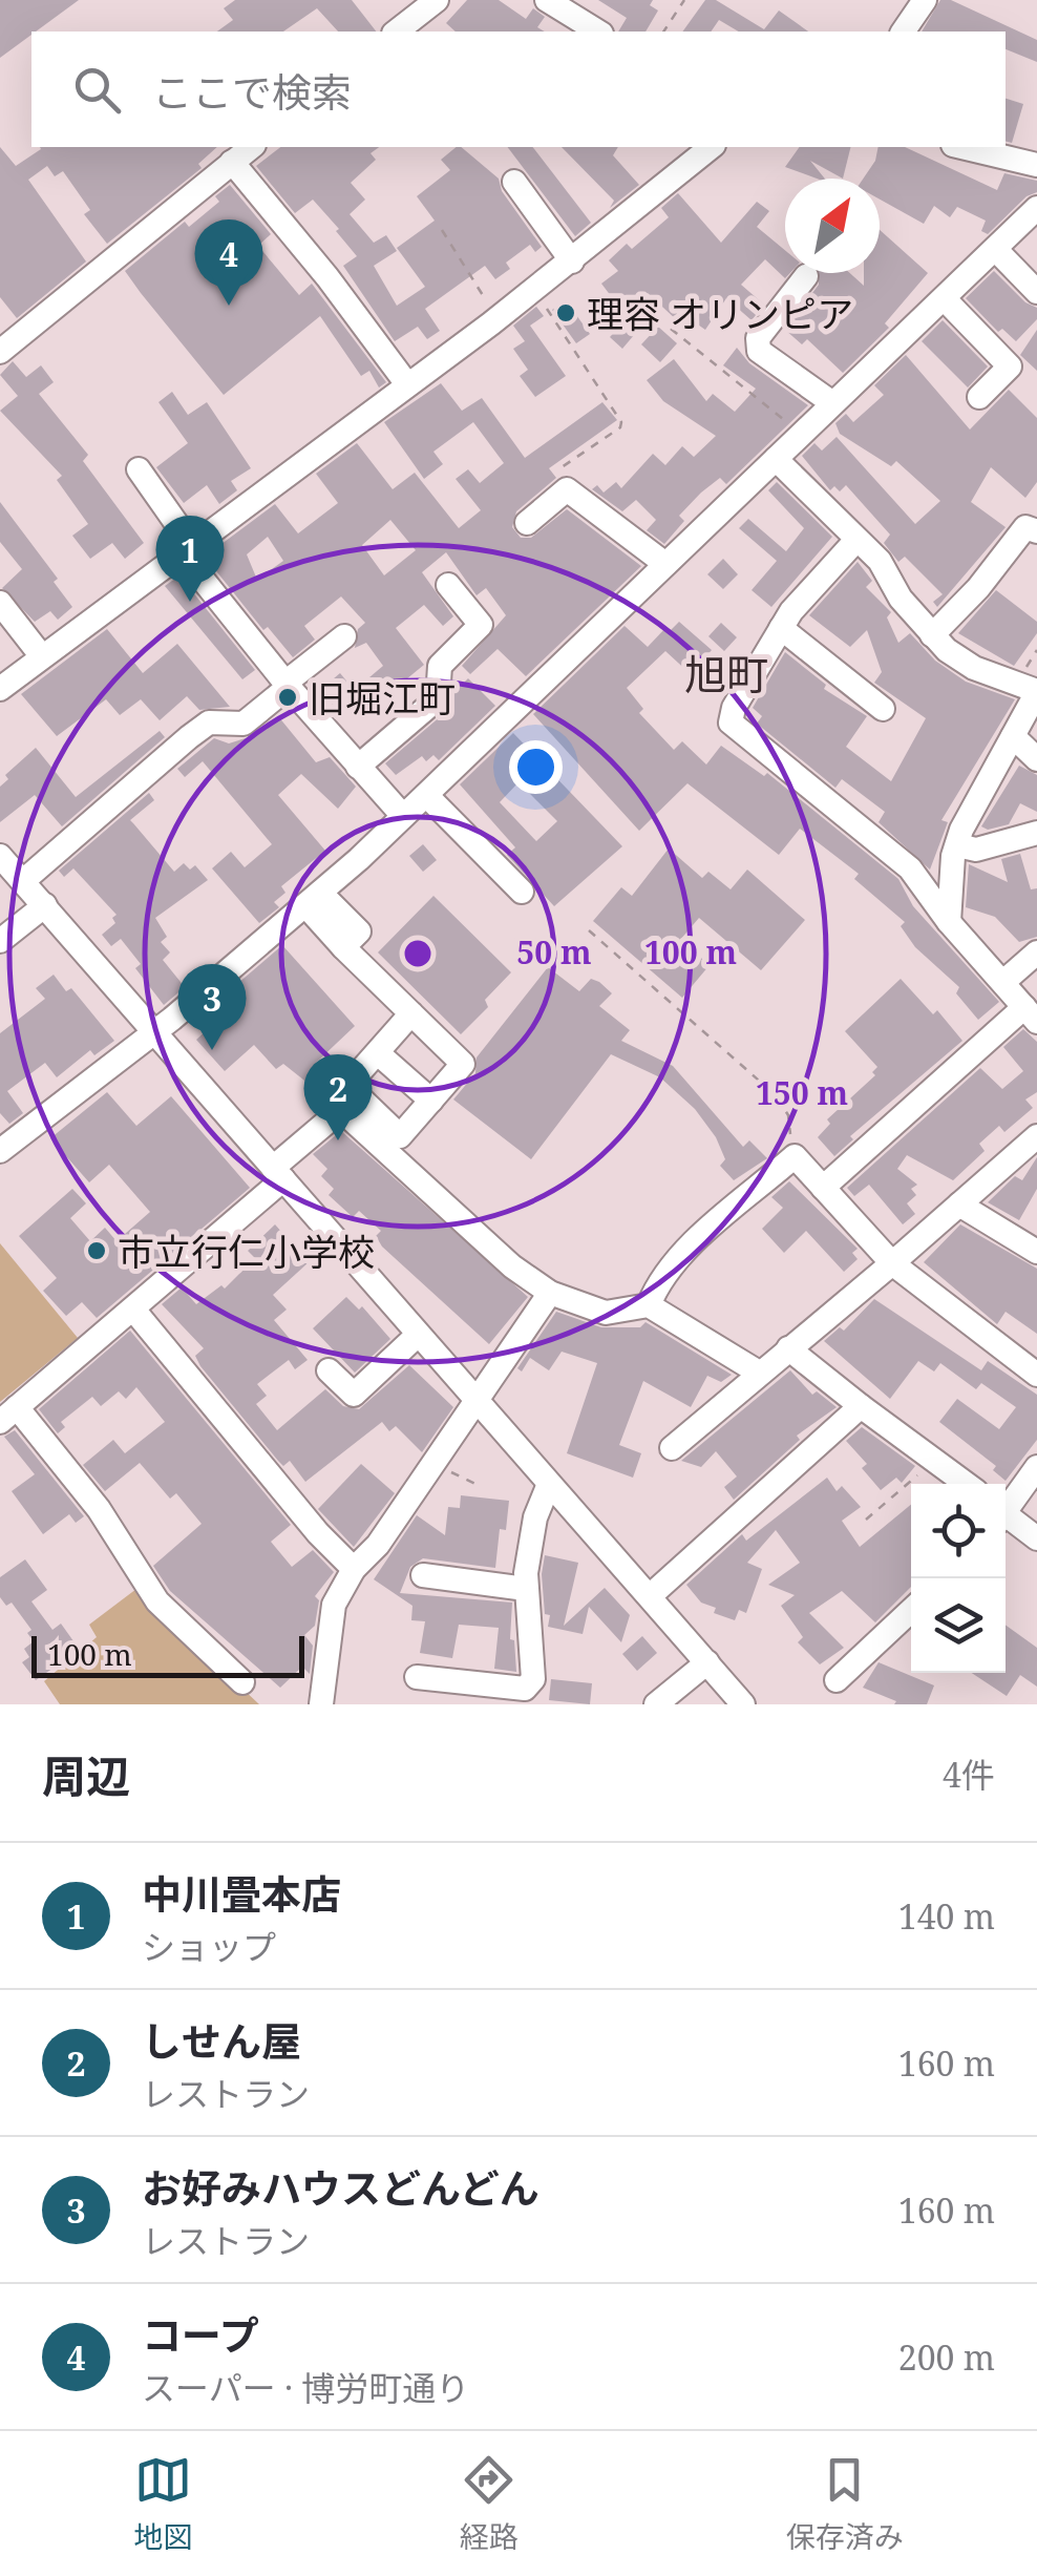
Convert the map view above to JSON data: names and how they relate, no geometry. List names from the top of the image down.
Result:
{
  "districts": ["旭町"],
  "places": ["理容 オリンピア", "旧堀江町", "市立行仁小学校"],
  "scale_bar": "100 m",
  "north": "top right",
  "page": {
    "search": "ここで検索",
    "pins": [
      "4",
      "1",
      "3",
      "2"
    ],
    "scale": "100 m",
    "heading": ["周辺", "4件"],
    "list": [
      {
        "mark": "1",
        "name": "中川畳本店",
        "note": "ショップ",
        "value": "140 m"
      },
      {
        "mark": "2",
        "name": "しせん屋",
        "note": "レストラン",
        "value": "160 m"
      },
      {
        "mark": "3",
        "name": "お好みハウスどんどん",
        "note": "レストラン",
        "value": "160 m"
      },
      {
        "mark": "4",
        "name": "コープ",
        "note": "スーパー · 博労町通り",
        "value": "200 m"
      }
    ],
    "nav": ["地図", "経路", "保存済み"]
  },
  "rings": ["50 m", "100 m", "150 m"]
}
